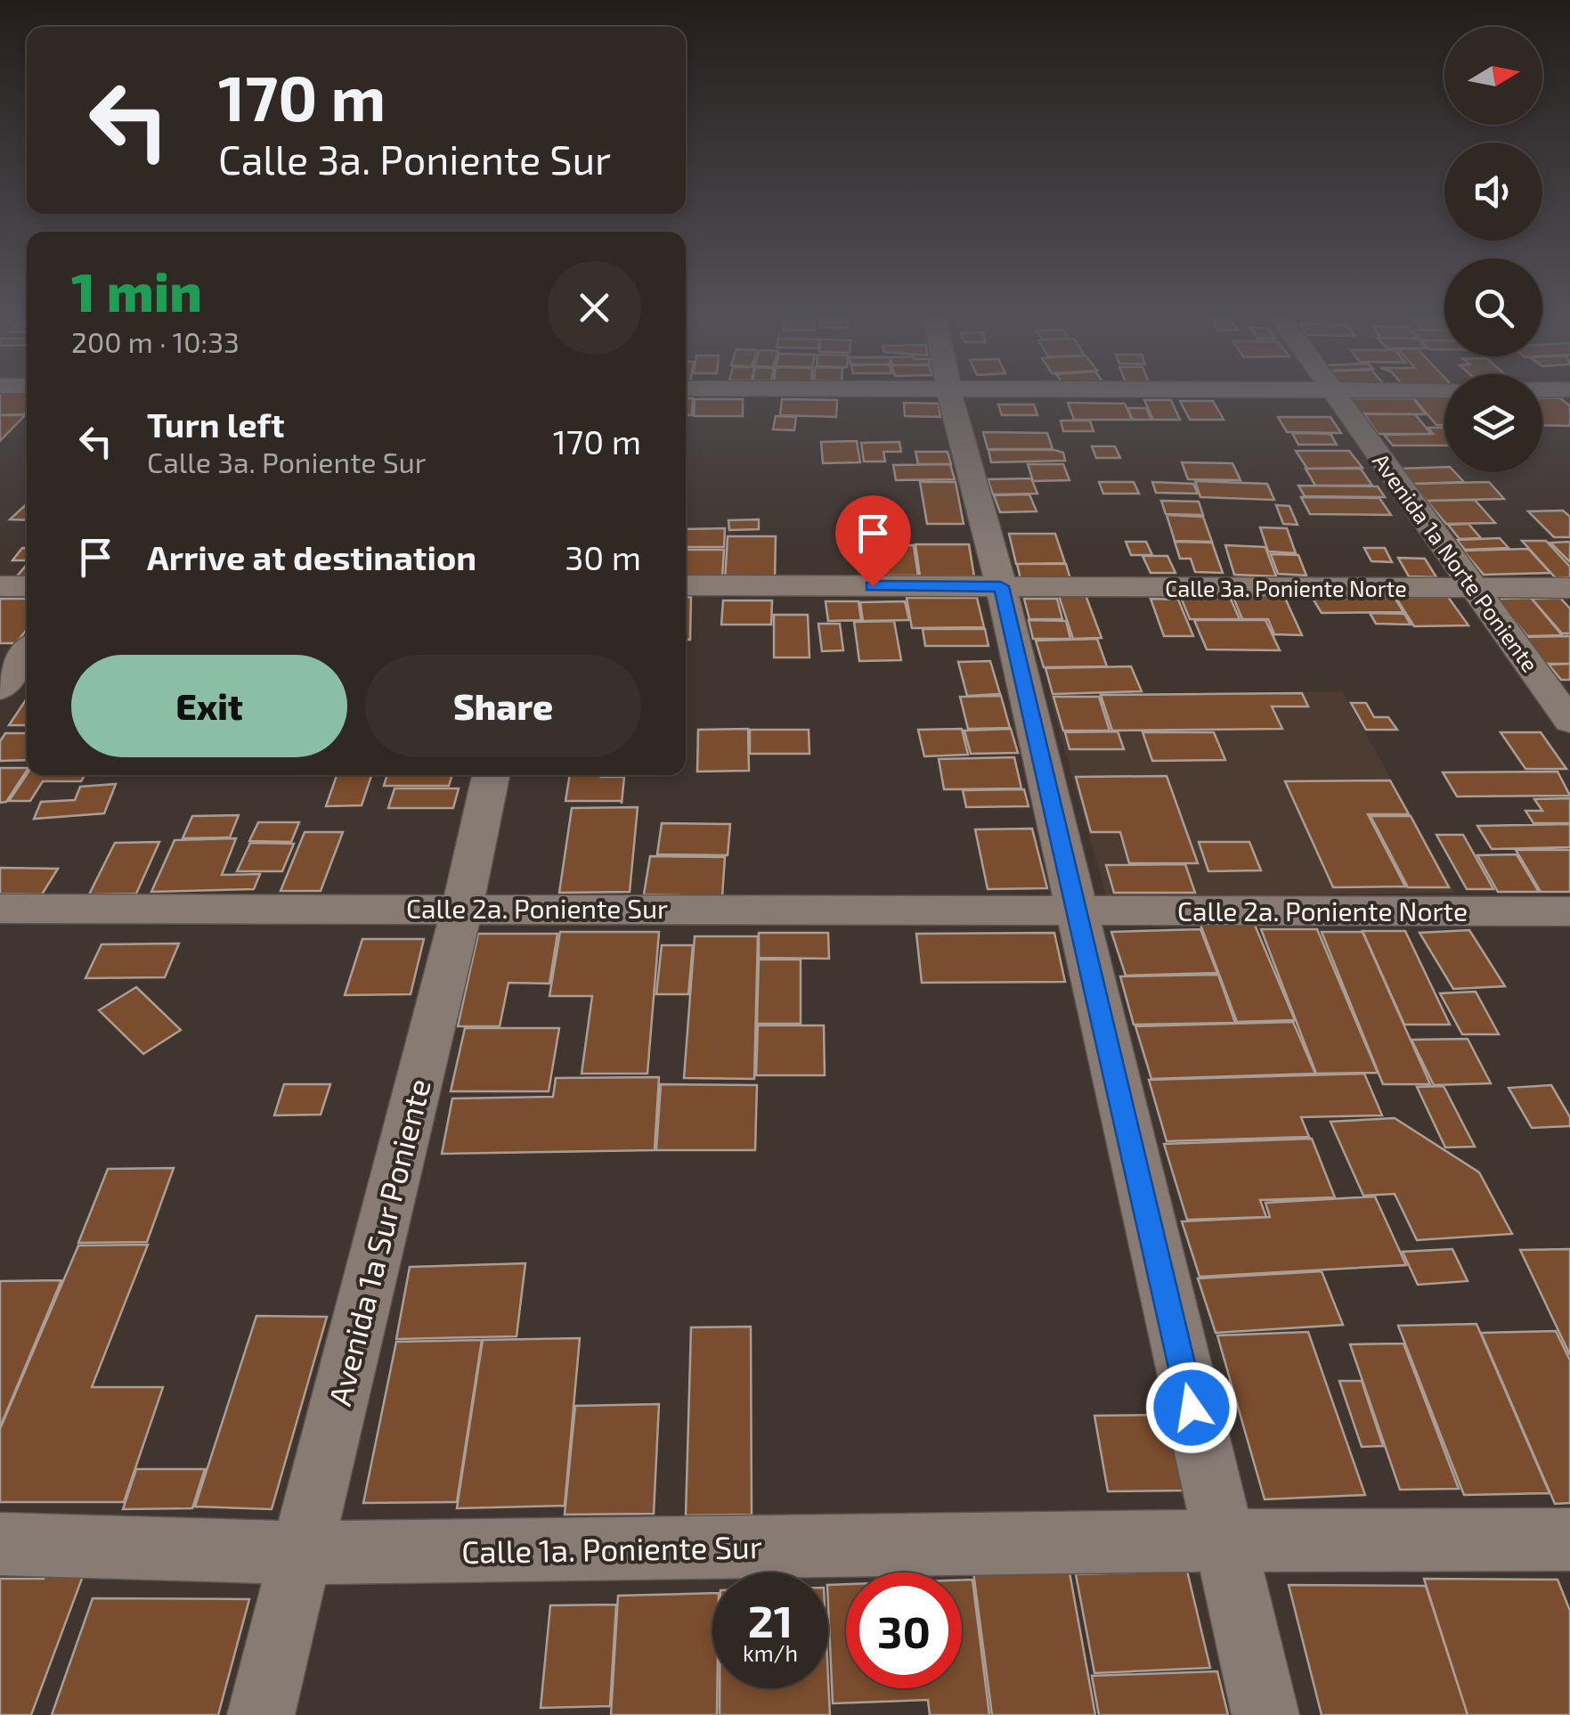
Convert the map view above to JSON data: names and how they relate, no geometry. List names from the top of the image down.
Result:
{
  "streets": {
    "street": [
      "Avenida 1a Norte Poniente",
      "Calle 3a. Poniente Norte",
      "Calle 2a. Poniente Sur",
      "Calle 2a. Poniente Norte",
      "Avenida 1a Sur Poniente",
      "Calle 1a. Poniente Sur"
    ]
  },
  "crossings": [
    ["Avenida 1a Norte Poniente", "Calle 3a. Poniente Norte"],
    ["Calle 2a. Poniente Sur", "Calle 2a. Poniente Norte"],
    ["Calle 2a. Poniente Sur", "Avenida 1a Sur Poniente"],
    ["Avenida 1a Sur Poniente", "Calle 1a. Poniente Sur"]
  ],
  "north": "right",
  "page": {
    "turn": ["170 m", "Calle 3a. Poniente Sur"],
    "heading": ["1 min", "200 m · 10:33"],
    "list": [
      {
        "name": "Turn left",
        "note": "Calle 3a. Poniente Sur",
        "value": "170 m"
      },
      {
        "name": "Arrive at destination",
        "value": "30 m"
      }
    ],
    "buttons": ["Exit", "Share"],
    "speed": "21 km/h",
    "limit": "30"
  }
}
